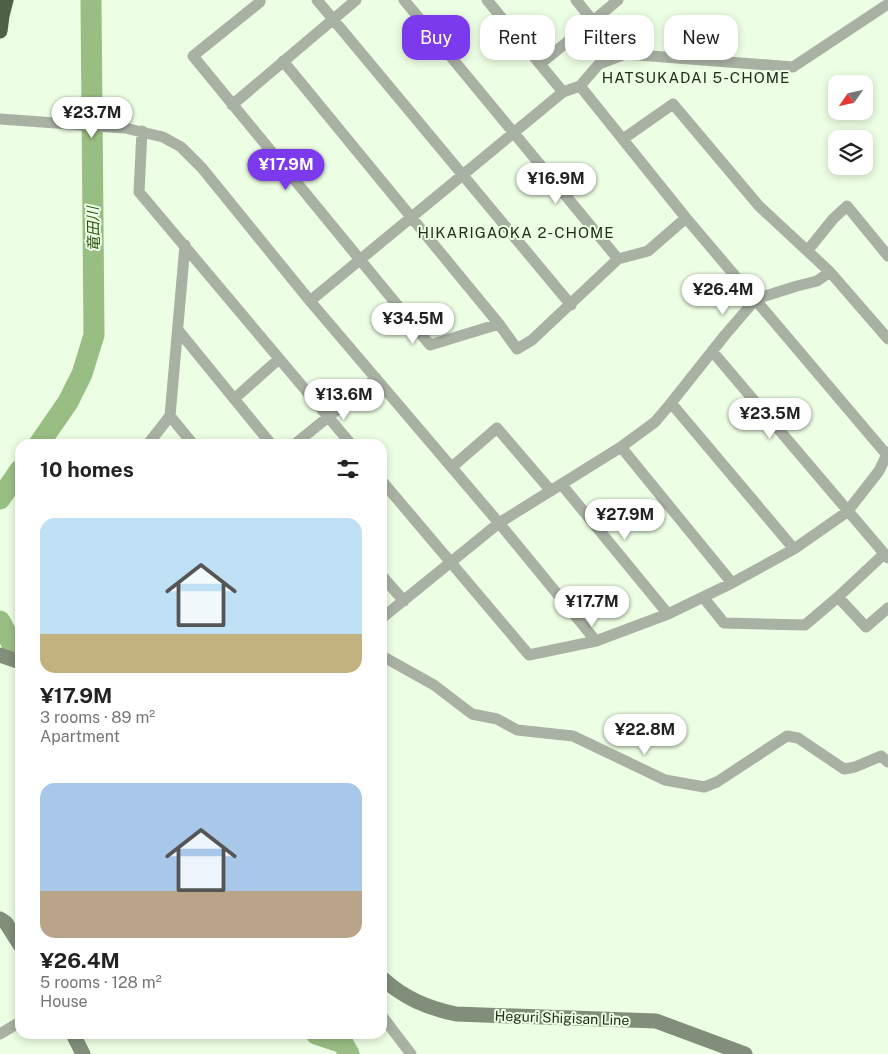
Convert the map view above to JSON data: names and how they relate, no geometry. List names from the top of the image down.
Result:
{
  "streets": {
    "main road": ["Heguri Shigisan Line"]
  },
  "districts": ["HATSUKADAI 5-CHOME", "HIKARIGAOKA 2-CHOME"],
  "water": ["竜田川"],
  "north": "bottom left",
  "page": {
    "chip": [
      "Buy",
      "Rent",
      "Filters",
      "New"
    ],
    "price": [
      "¥23.7M",
      "¥17.9M",
      "¥16.9M",
      "¥26.4M",
      "¥34.5M",
      "¥13.6M",
      "¥23.5M",
      "¥27.9M",
      "¥17.7M",
      "¥22.8M"
    ],
    "heading": "10 homes",
    "list": [
      {
        "name": "¥17.9M",
        "note": "3 rooms · 89 m² · Apartment"
      },
      {
        "name": "¥26.4M",
        "note": "5 rooms · 128 m² · House"
      }
    ]
  }
}
